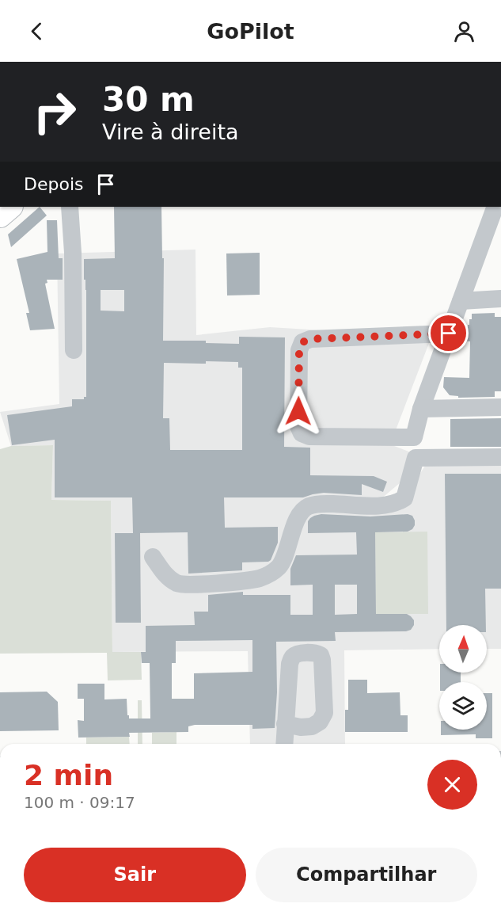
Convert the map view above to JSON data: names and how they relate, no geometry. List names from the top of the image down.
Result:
{
  "north": "top",
  "page": {
    "header": "GoPilot",
    "turn": ["30 m", "Vire à direita"],
    "then": "Depois",
    "heading": ["2 min", "100 m · 09:17"],
    "buttons": ["Sair", "Compartilhar"]
  }
}
